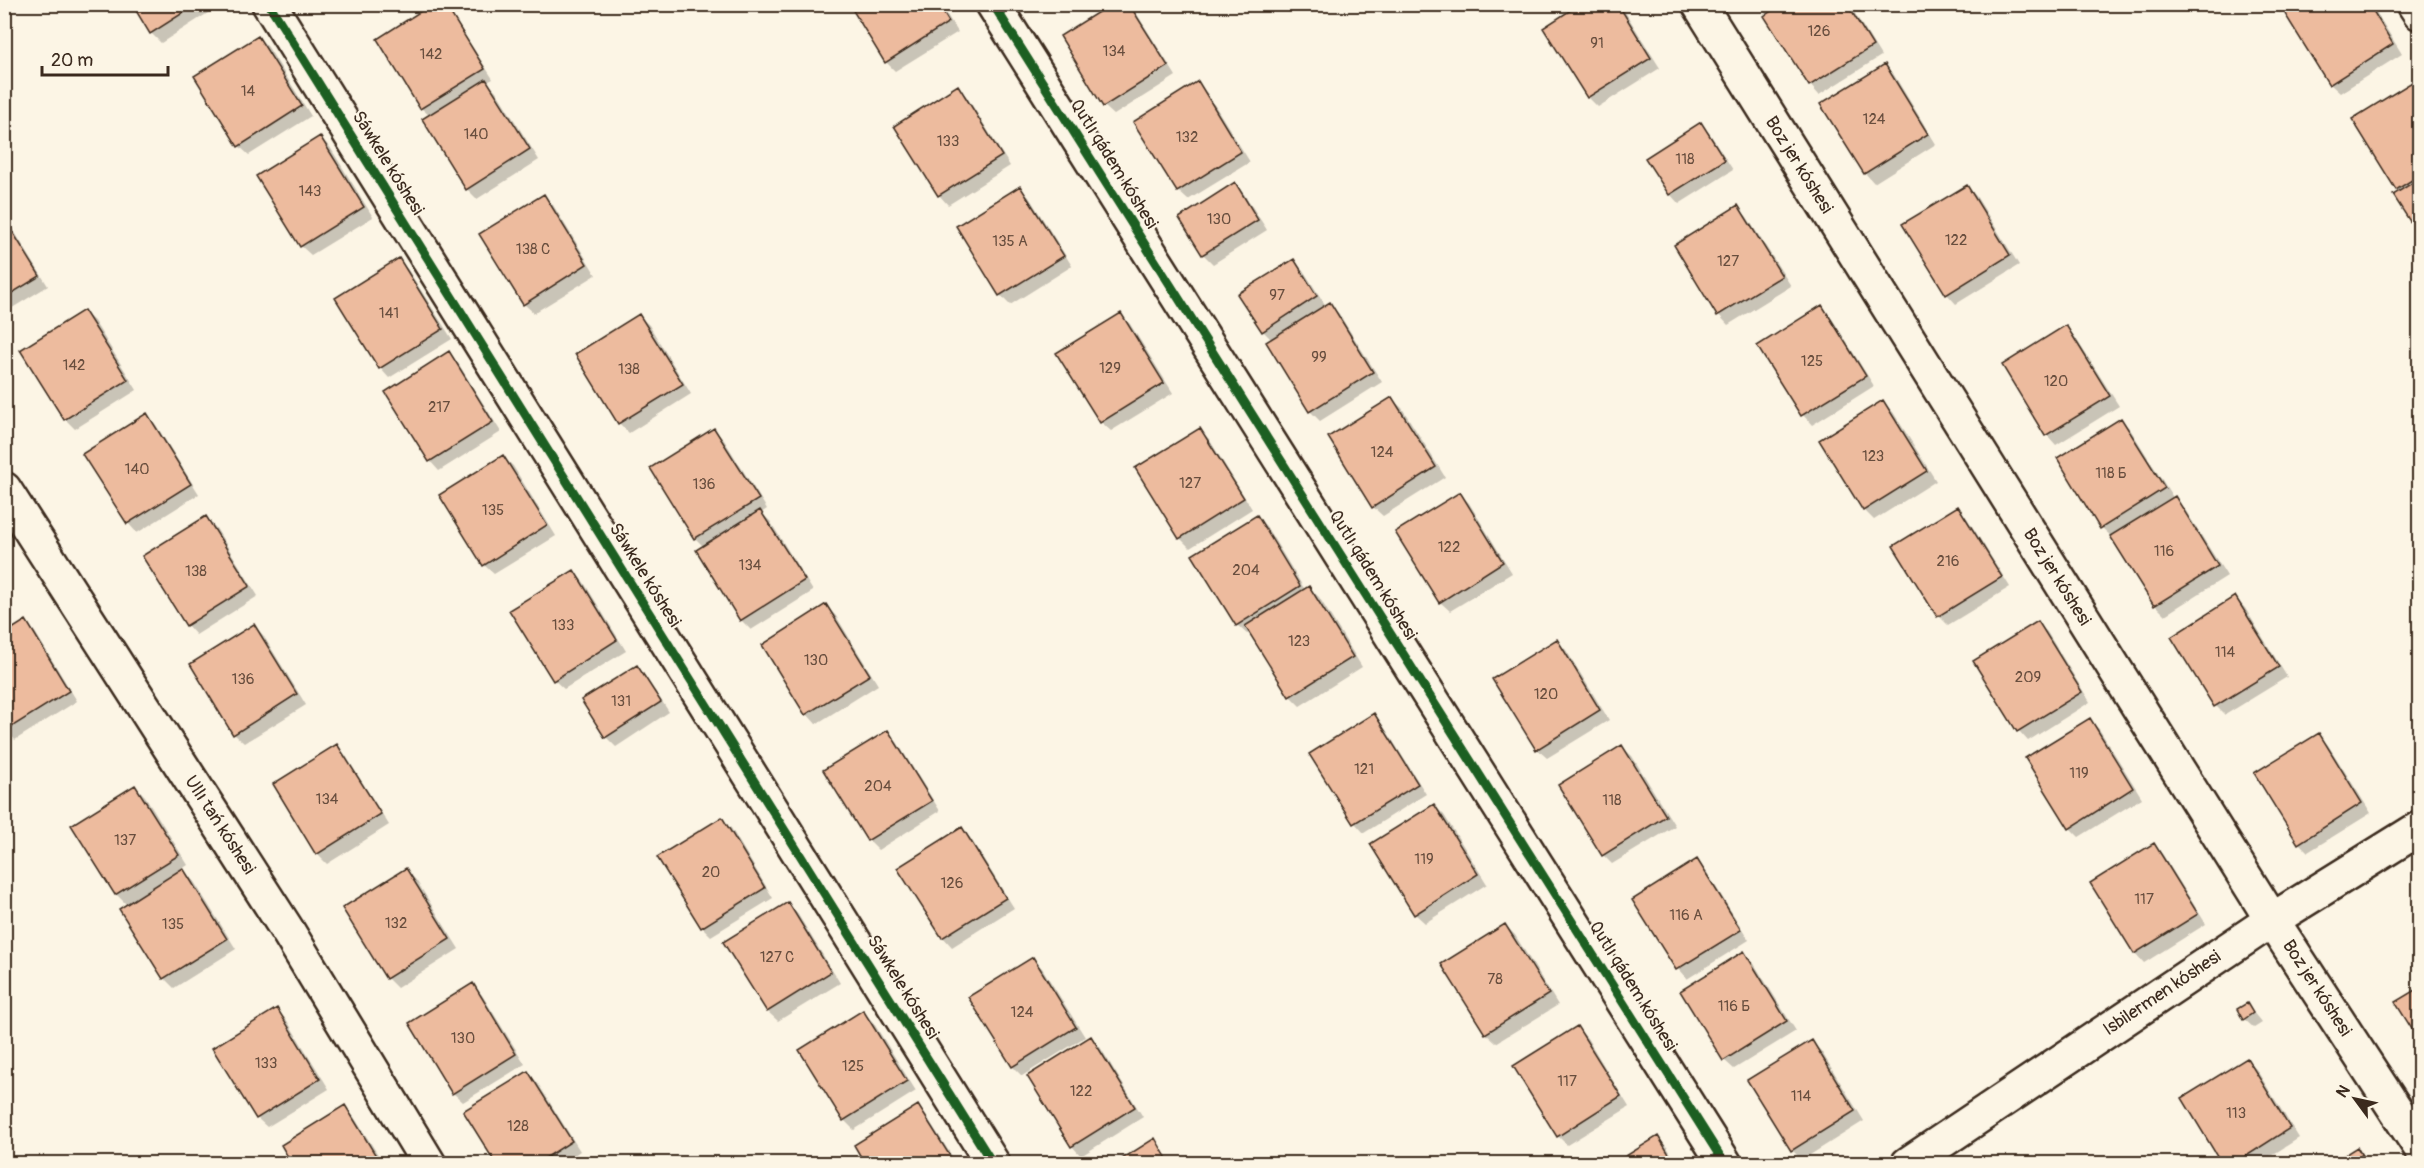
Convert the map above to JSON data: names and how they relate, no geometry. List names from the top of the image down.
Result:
{
  "streets": {
    "street": [
      "Sáwkele kóshesi",
      "Qutlı qádem kóshesi",
      "Boz jer kóshesi",
      "Ullı tań kóshesi",
      "Isbilermen kóshesi"
    ]
  },
  "crossings": [
    ["Boz jer kóshesi", "Isbilermen kóshesi"]
  ],
  "house_numbers": [
    "126",
    "91",
    "134",
    "142",
    "14",
    "124",
    "140",
    "132",
    "133",
    "118",
    "143",
    "130",
    "122",
    "135 А",
    "138 С",
    "127",
    "97",
    "141",
    "99",
    "125",
    "142",
    "129",
    "138",
    "120",
    "217",
    "124",
    "123",
    "140",
    "118 Б",
    "127",
    "136",
    "135",
    "122",
    "116",
    "216",
    "134",
    "204",
    "138",
    "133",
    "123",
    "114",
    "130",
    "209",
    "136",
    "120",
    "131",
    "121",
    "119",
    "204",
    "134",
    "118",
    "137",
    "119",
    "20",
    "126",
    "117",
    "116 А",
    "132",
    "135",
    "127 С",
    "78",
    "116 Б",
    "124",
    "130",
    "133",
    "125",
    "117",
    "122",
    "114",
    "113",
    "128"
  ],
  "scale_bar": "20 m",
  "north": "top left"
}
